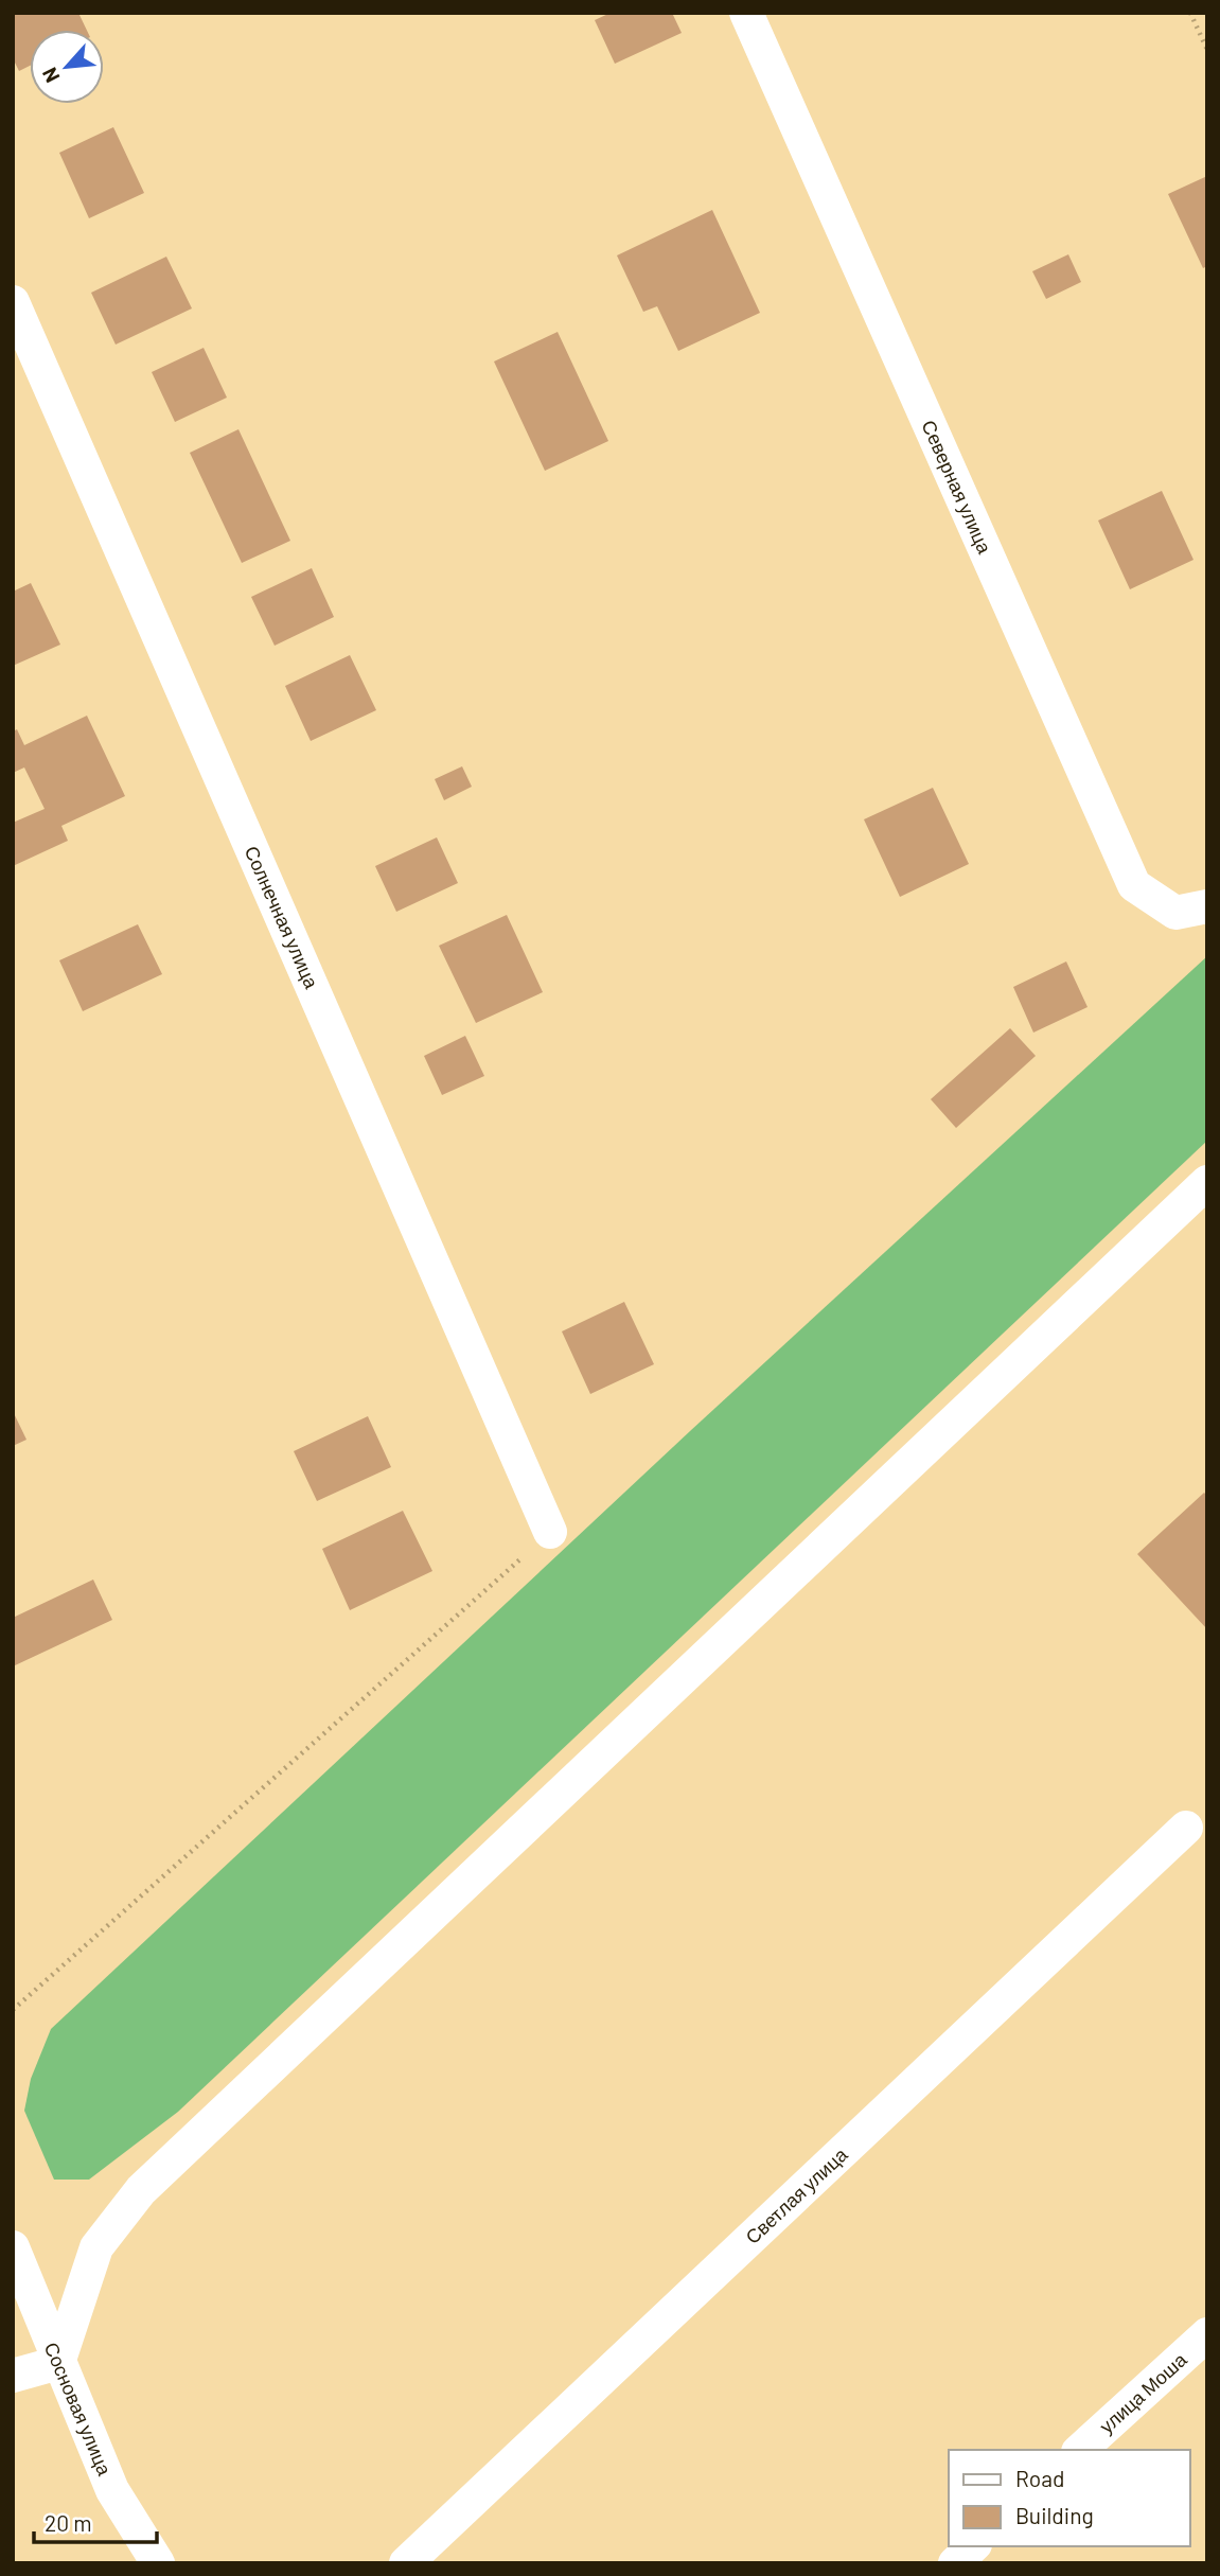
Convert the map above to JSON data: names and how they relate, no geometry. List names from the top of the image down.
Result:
{
  "streets": {
    "street": [
      "Северная улица",
      "Солнечная улица",
      "Светлая улица",
      "улица Моша",
      "Сосновая улица"
    ]
  },
  "legend": ["Road", "Building"],
  "scale_bar": "20 m",
  "north": "bottom left"
}
